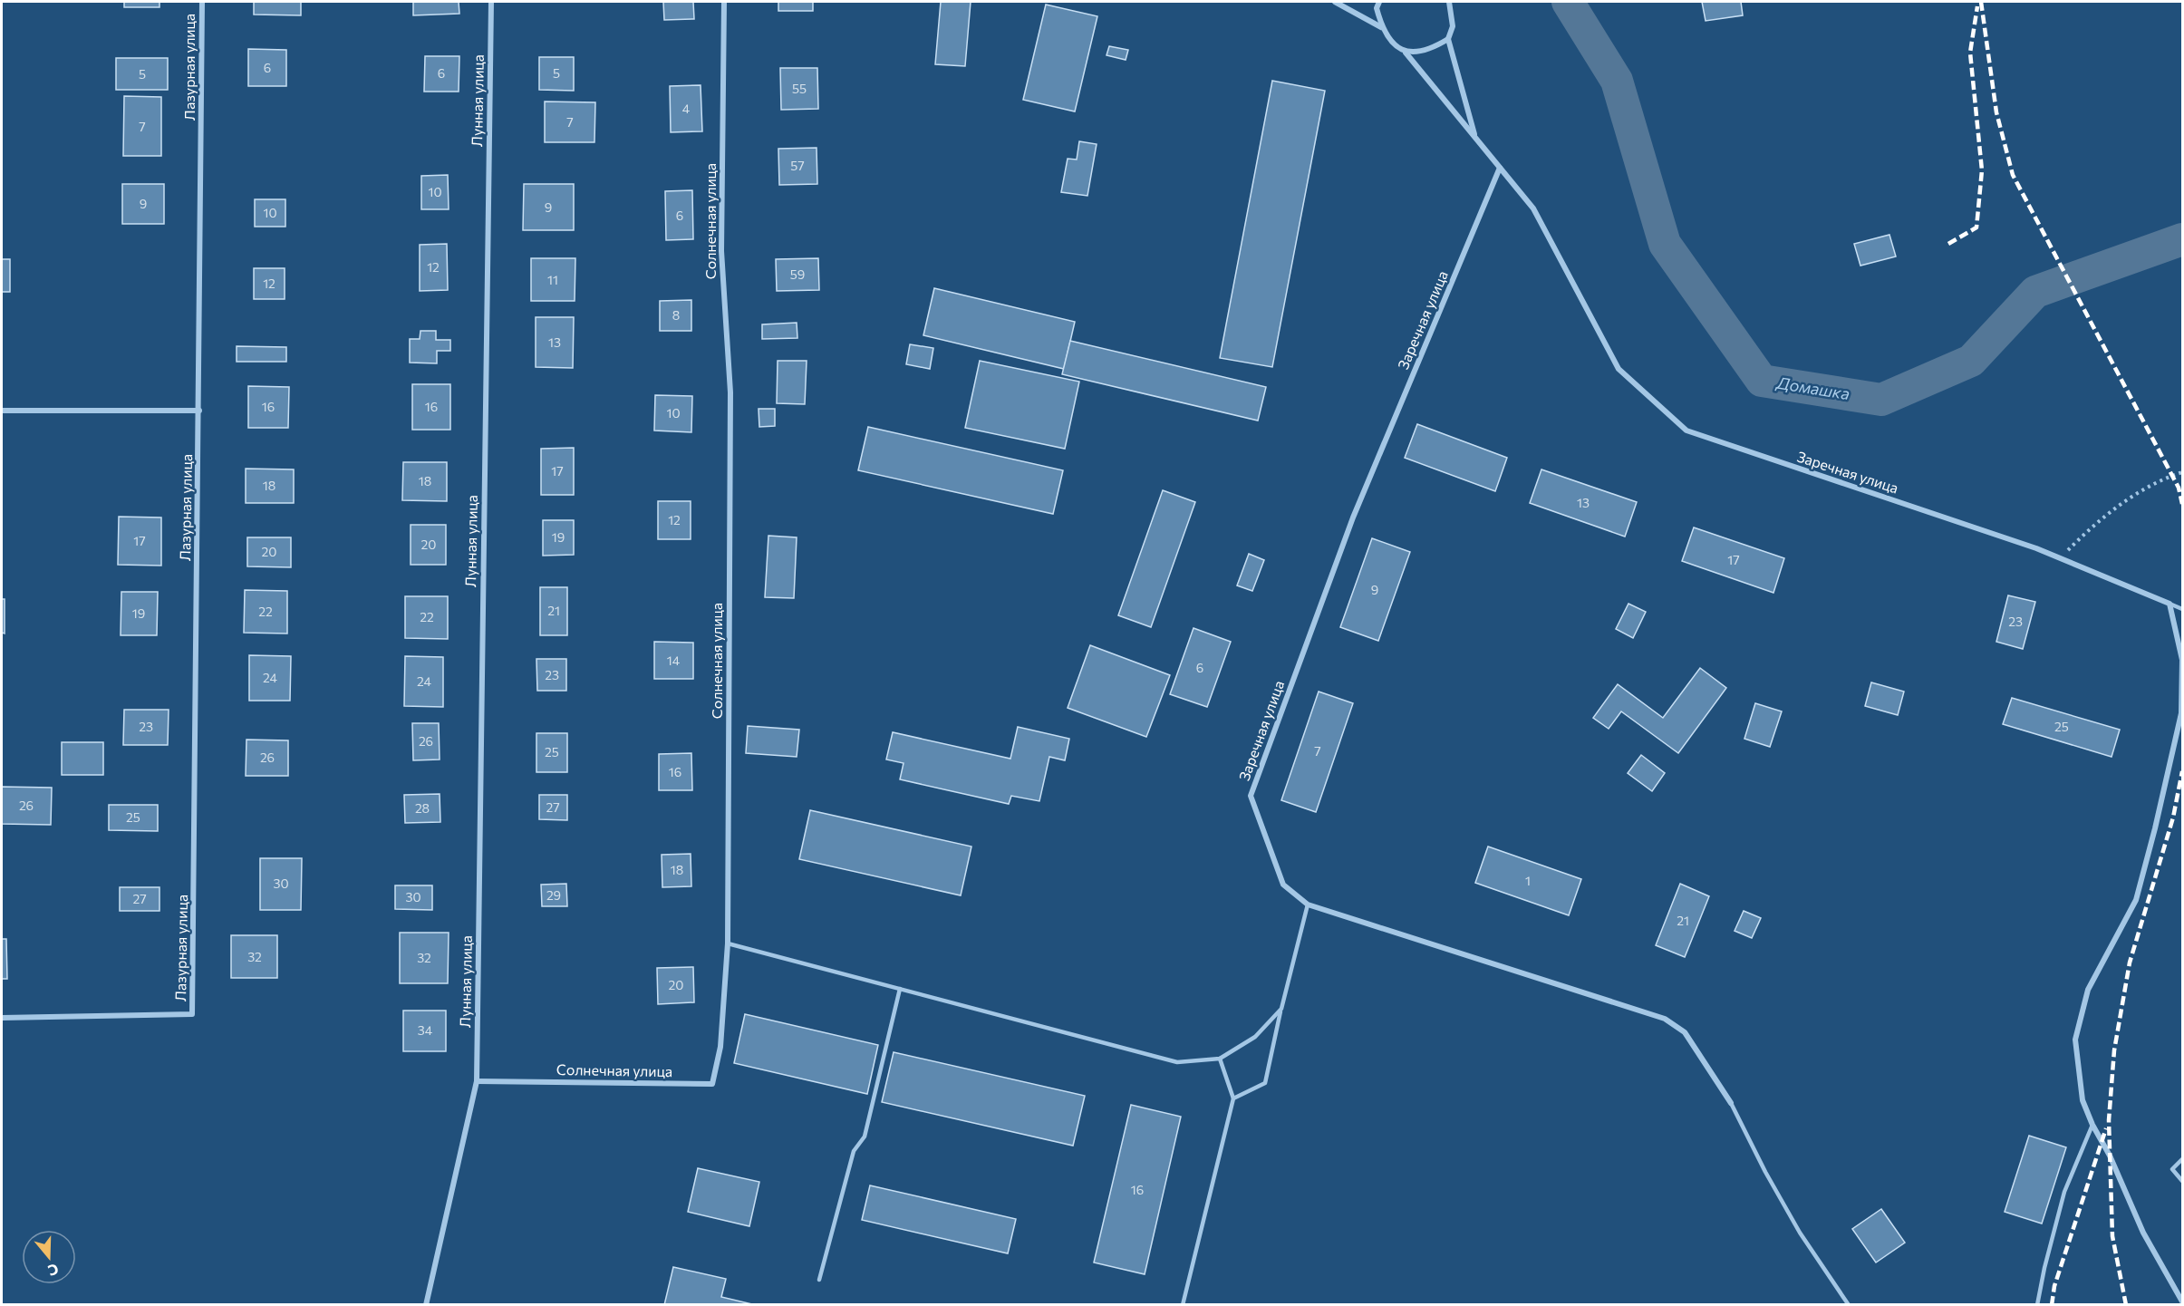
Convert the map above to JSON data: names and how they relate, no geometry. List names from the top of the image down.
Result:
{
  "streets": {
    "street": [
      "Лазурная улица",
      "Лунная улица",
      "Солнечная улица",
      "Заречная улица"
    ]
  },
  "crossings": [
    ["Лунная улица", "Солнечная улица"]
  ],
  "water": ["Домашка"],
  "house_numbers": [
    "6",
    "6",
    "5",
    "5",
    "55",
    "4",
    "7",
    "7",
    "57",
    "10",
    "9",
    "9",
    "10",
    "6",
    "12",
    "59",
    "11",
    "12",
    "8",
    "13",
    "16",
    "16",
    "10",
    "17",
    "18",
    "18",
    "13",
    "12",
    "19",
    "17",
    "20",
    "20",
    "17",
    "9",
    "21",
    "22",
    "19",
    "22",
    "23",
    "14",
    "6",
    "23",
    "24",
    "24",
    "23",
    "25",
    "26",
    "7",
    "25",
    "26",
    "16",
    "26",
    "27",
    "28",
    "25",
    "18",
    "1",
    "30",
    "29",
    "30",
    "27",
    "21",
    "32",
    "32",
    "20",
    "34",
    "16"
  ],
  "north": "bottom"
}
